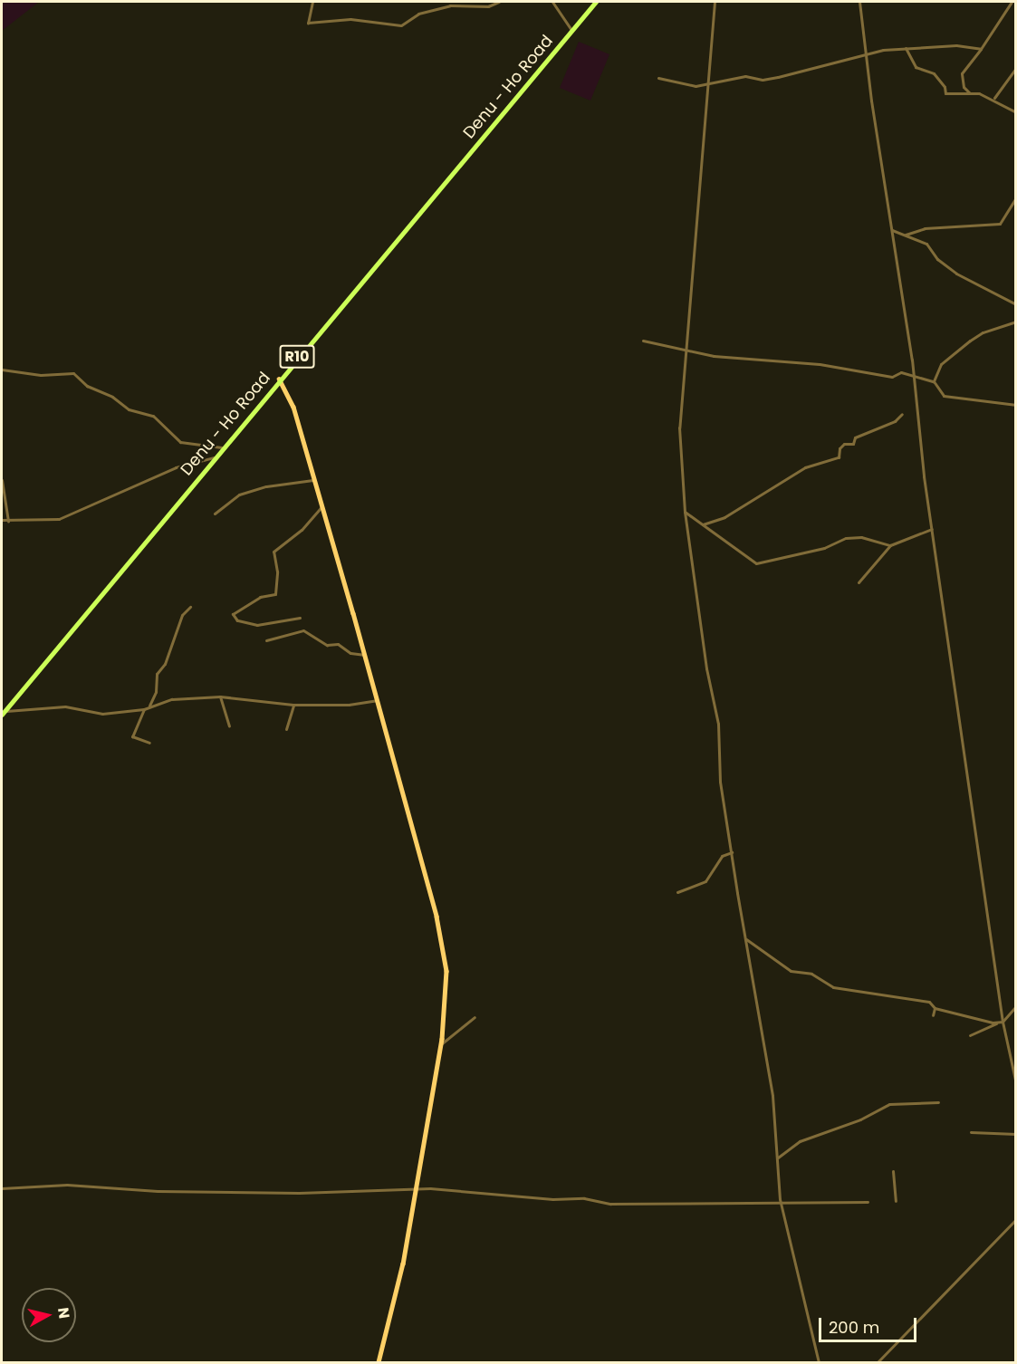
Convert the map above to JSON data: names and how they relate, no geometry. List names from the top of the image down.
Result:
{
  "streets": {
    "main road": ["Denu - Ho Road", "R10"]
  },
  "scale_bar": "200 m",
  "north": "right"
}
